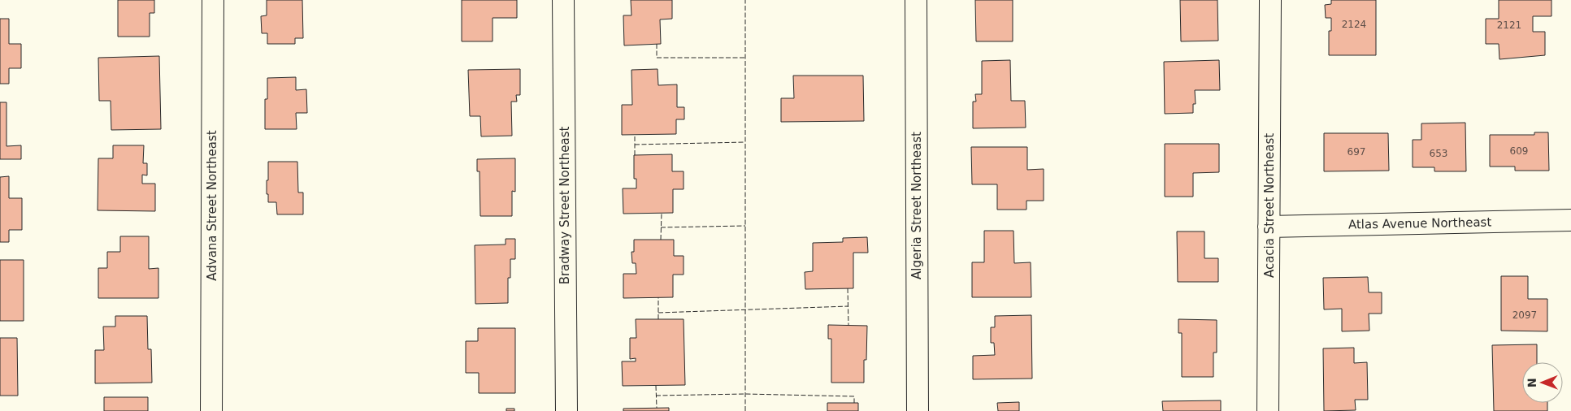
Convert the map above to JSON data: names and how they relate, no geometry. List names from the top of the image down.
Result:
{
  "streets": {
    "street": [
      "Advana Street Northeast",
      "Bradway Street Northeast",
      "Algeria Street Northeast",
      "Acacia Street Northeast",
      "Atlas Avenue Northeast"
    ]
  },
  "crossings": [
    ["Acacia Street Northeast", "Atlas Avenue Northeast"]
  ],
  "house_numbers": [
    "2124",
    "2121",
    "609",
    "697",
    "653",
    "2097"
  ],
  "north": "left"
}
